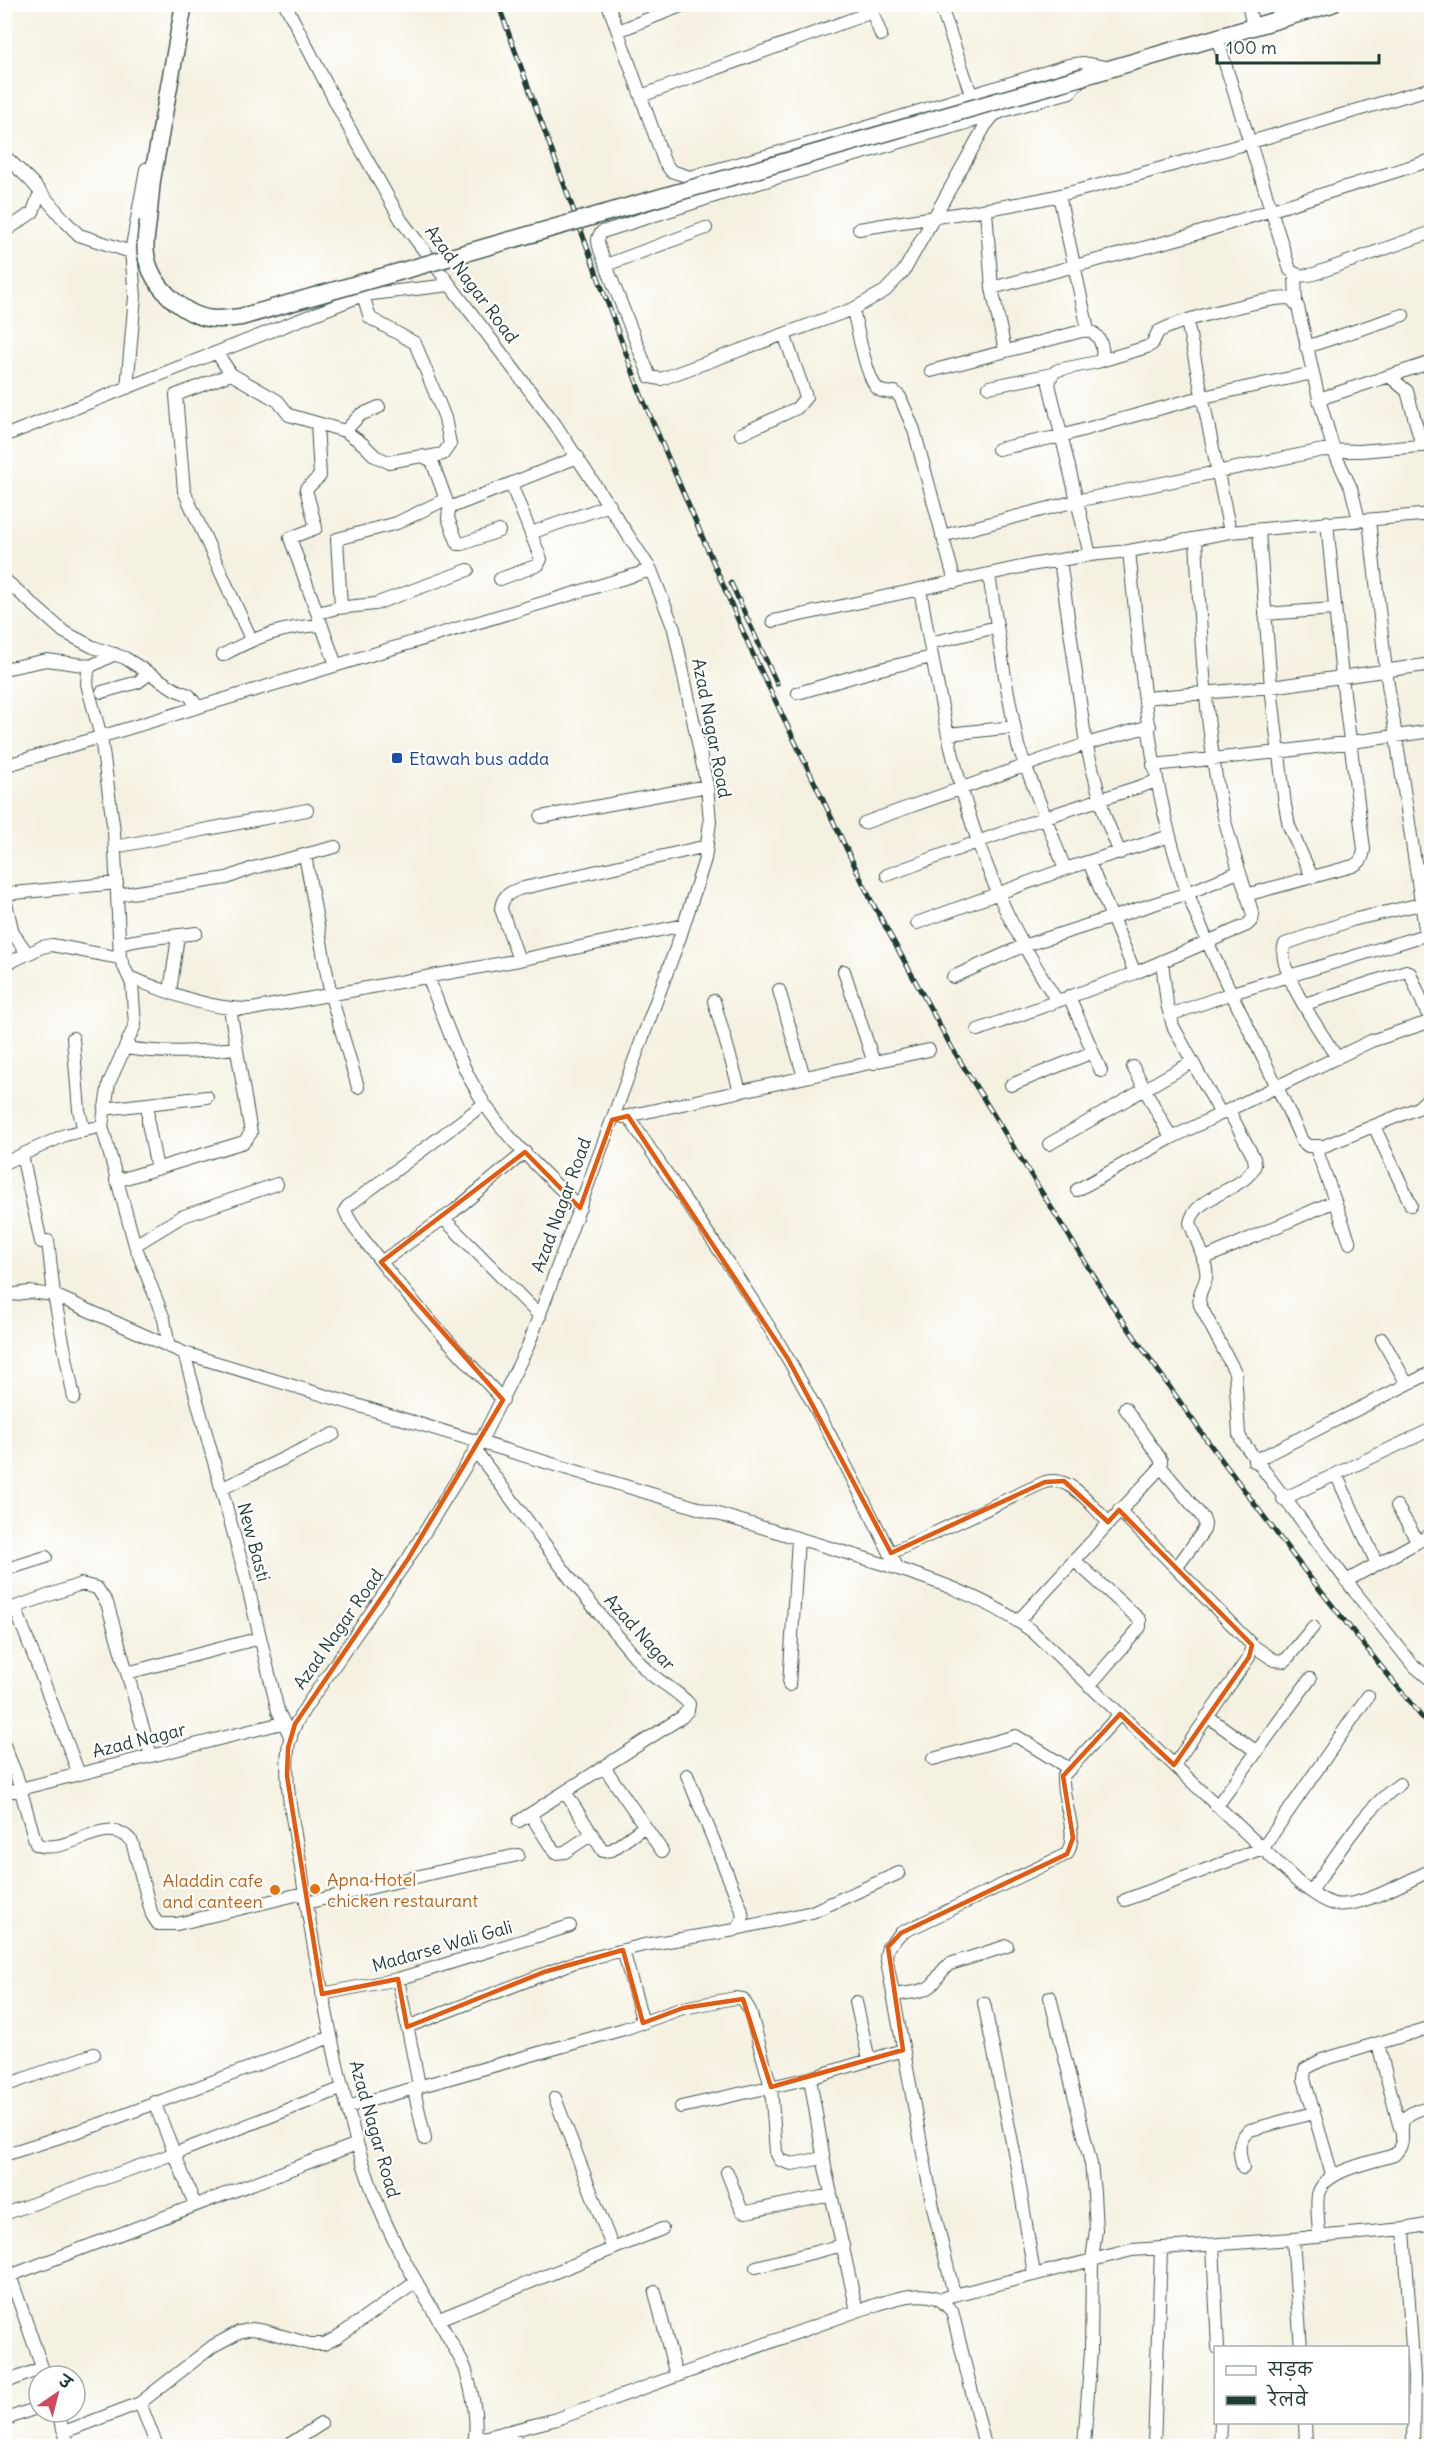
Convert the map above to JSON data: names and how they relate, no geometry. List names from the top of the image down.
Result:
{
  "streets": {
    "street": [
      "Azad Nagar Road",
      "New Basti",
      "Azad Nagar",
      "Madarse Wali Gali"
    ]
  },
  "crossings": [
    ["Azad Nagar Road", "New Basti"],
    ["Azad Nagar Road", "Azad Nagar"],
    ["Azad Nagar Road", "Madarse Wali Gali"],
    ["New Basti", "Azad Nagar"]
  ],
  "places": {
    "transit": ["Etawah bus adda"],
    "other": ["Apna Hotel chicken restaurant", "Aladdin cafe and canteen"]
  },
  "legend": ["सड़क", "रेलवे"],
  "scale_bar": "100 m",
  "north": "top right"
}
